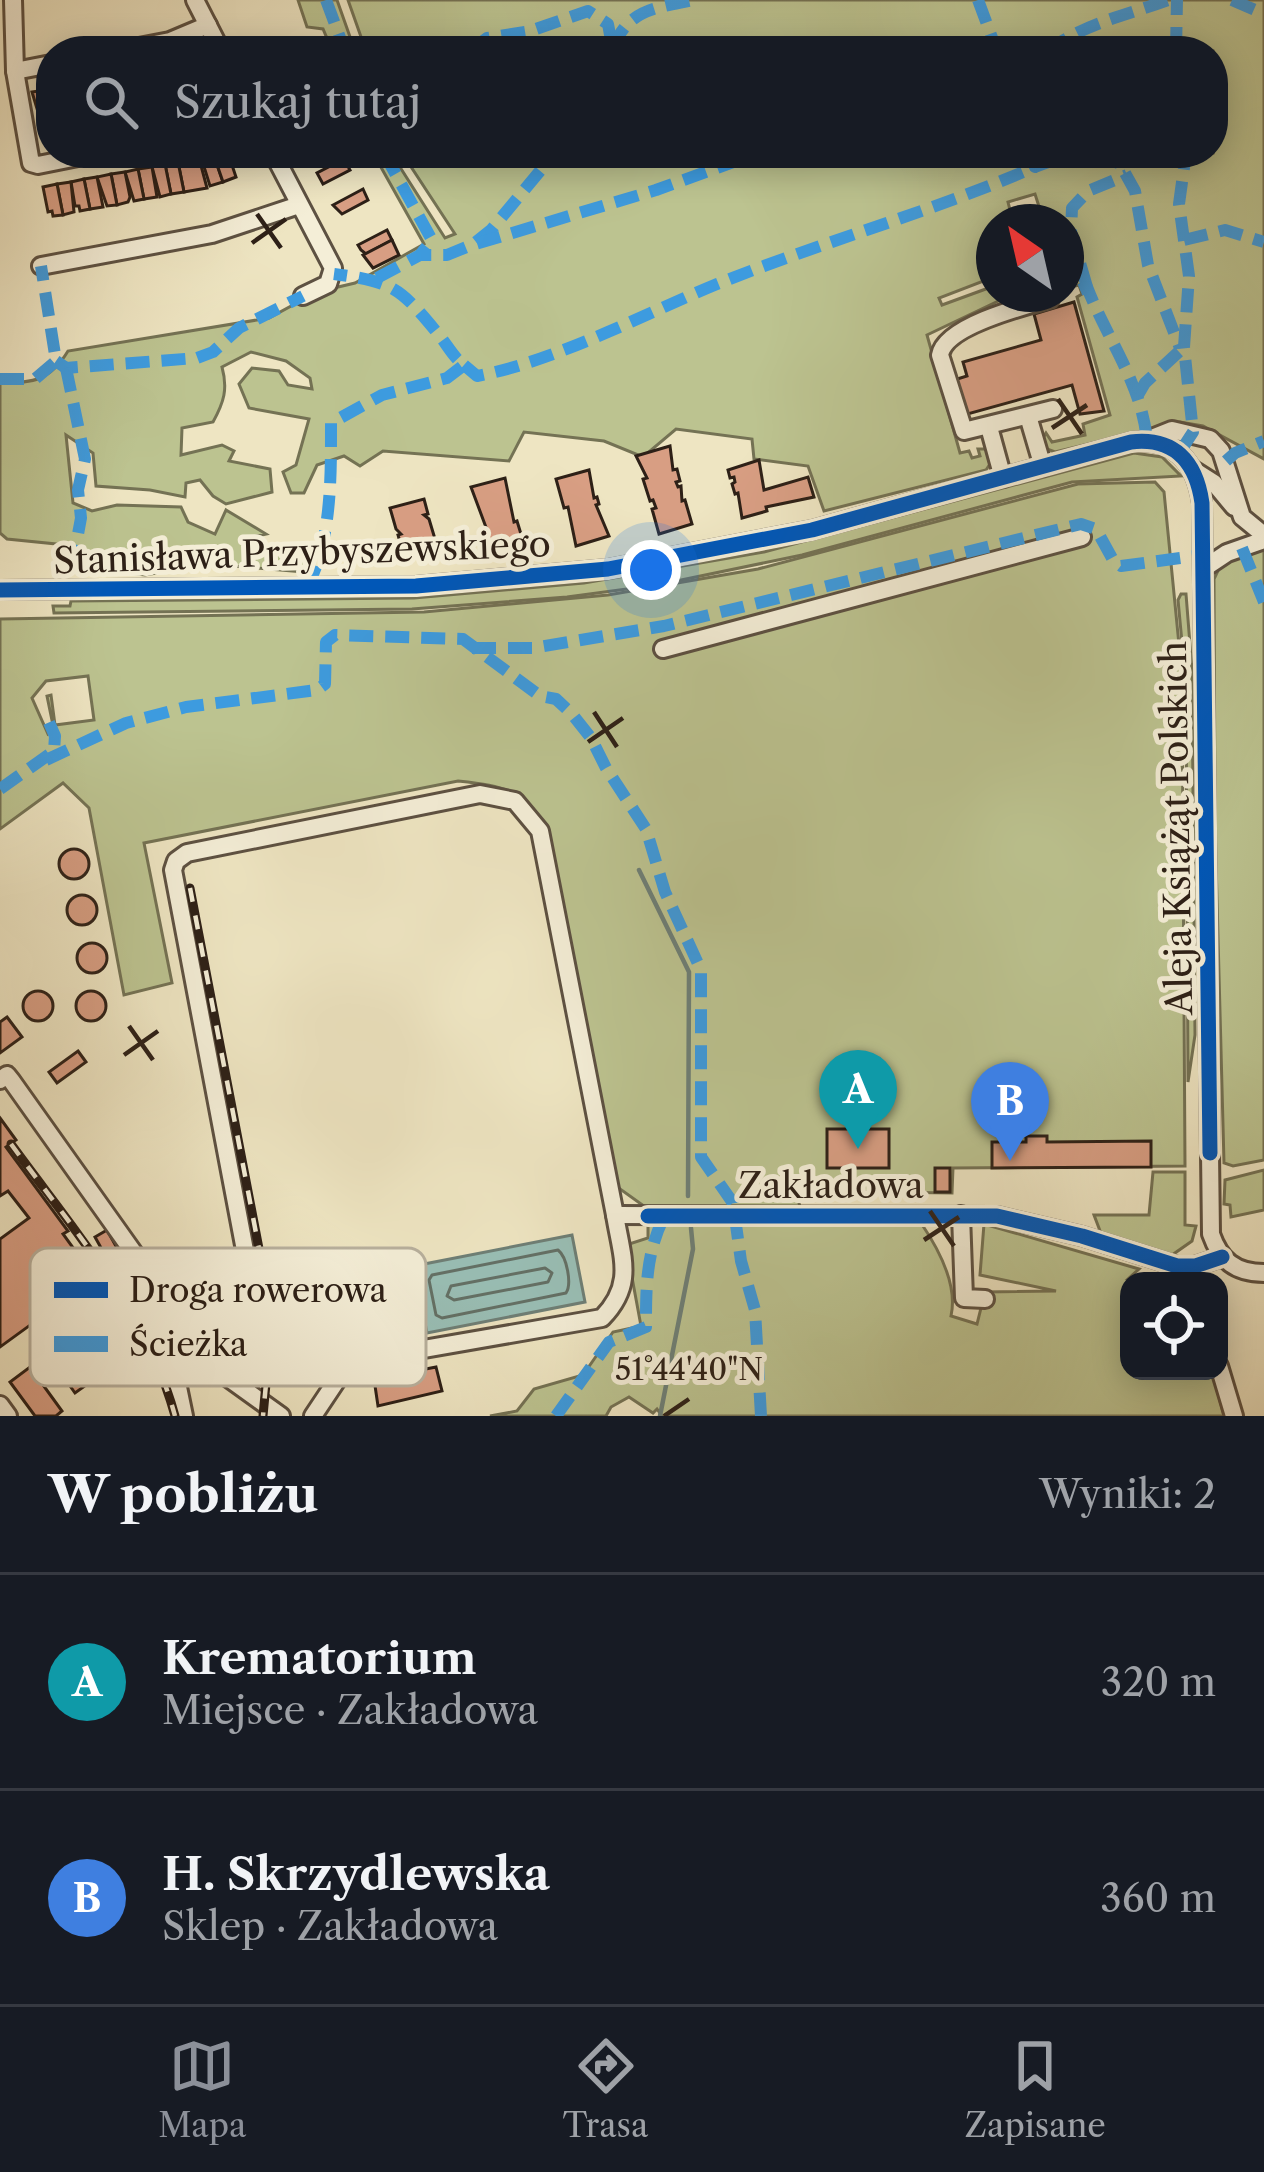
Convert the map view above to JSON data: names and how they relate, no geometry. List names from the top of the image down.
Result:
{
  "streets": {
    "street": ["Stanisława Przybyszewskiego", "Aleja Książąt Polskich", "Zakładowa"]
  },
  "crossings": [
    ["Aleja Książąt Polskich", "Zakładowa"]
  ],
  "legend": ["Droga rowerowa", "Ścieżka"],
  "north": "top left",
  "page": {
    "search": "Szukaj tutaj",
    "pins": ["A", "B"],
    "heading": ["W pobliżu", "Wyniki: 2"],
    "list": [
      {
        "mark": "A",
        "name": "Krematorium",
        "note": "Miejsce · Zakładowa",
        "value": "320 m"
      },
      {
        "mark": "B",
        "name": "H. Skrzydlewska",
        "note": "Sklep · Zakładowa",
        "value": "360 m"
      }
    ],
    "nav": ["Mapa", "Trasa", "Zapisane"]
  },
  "coordinates": ["51°44'40\"N"]
}
